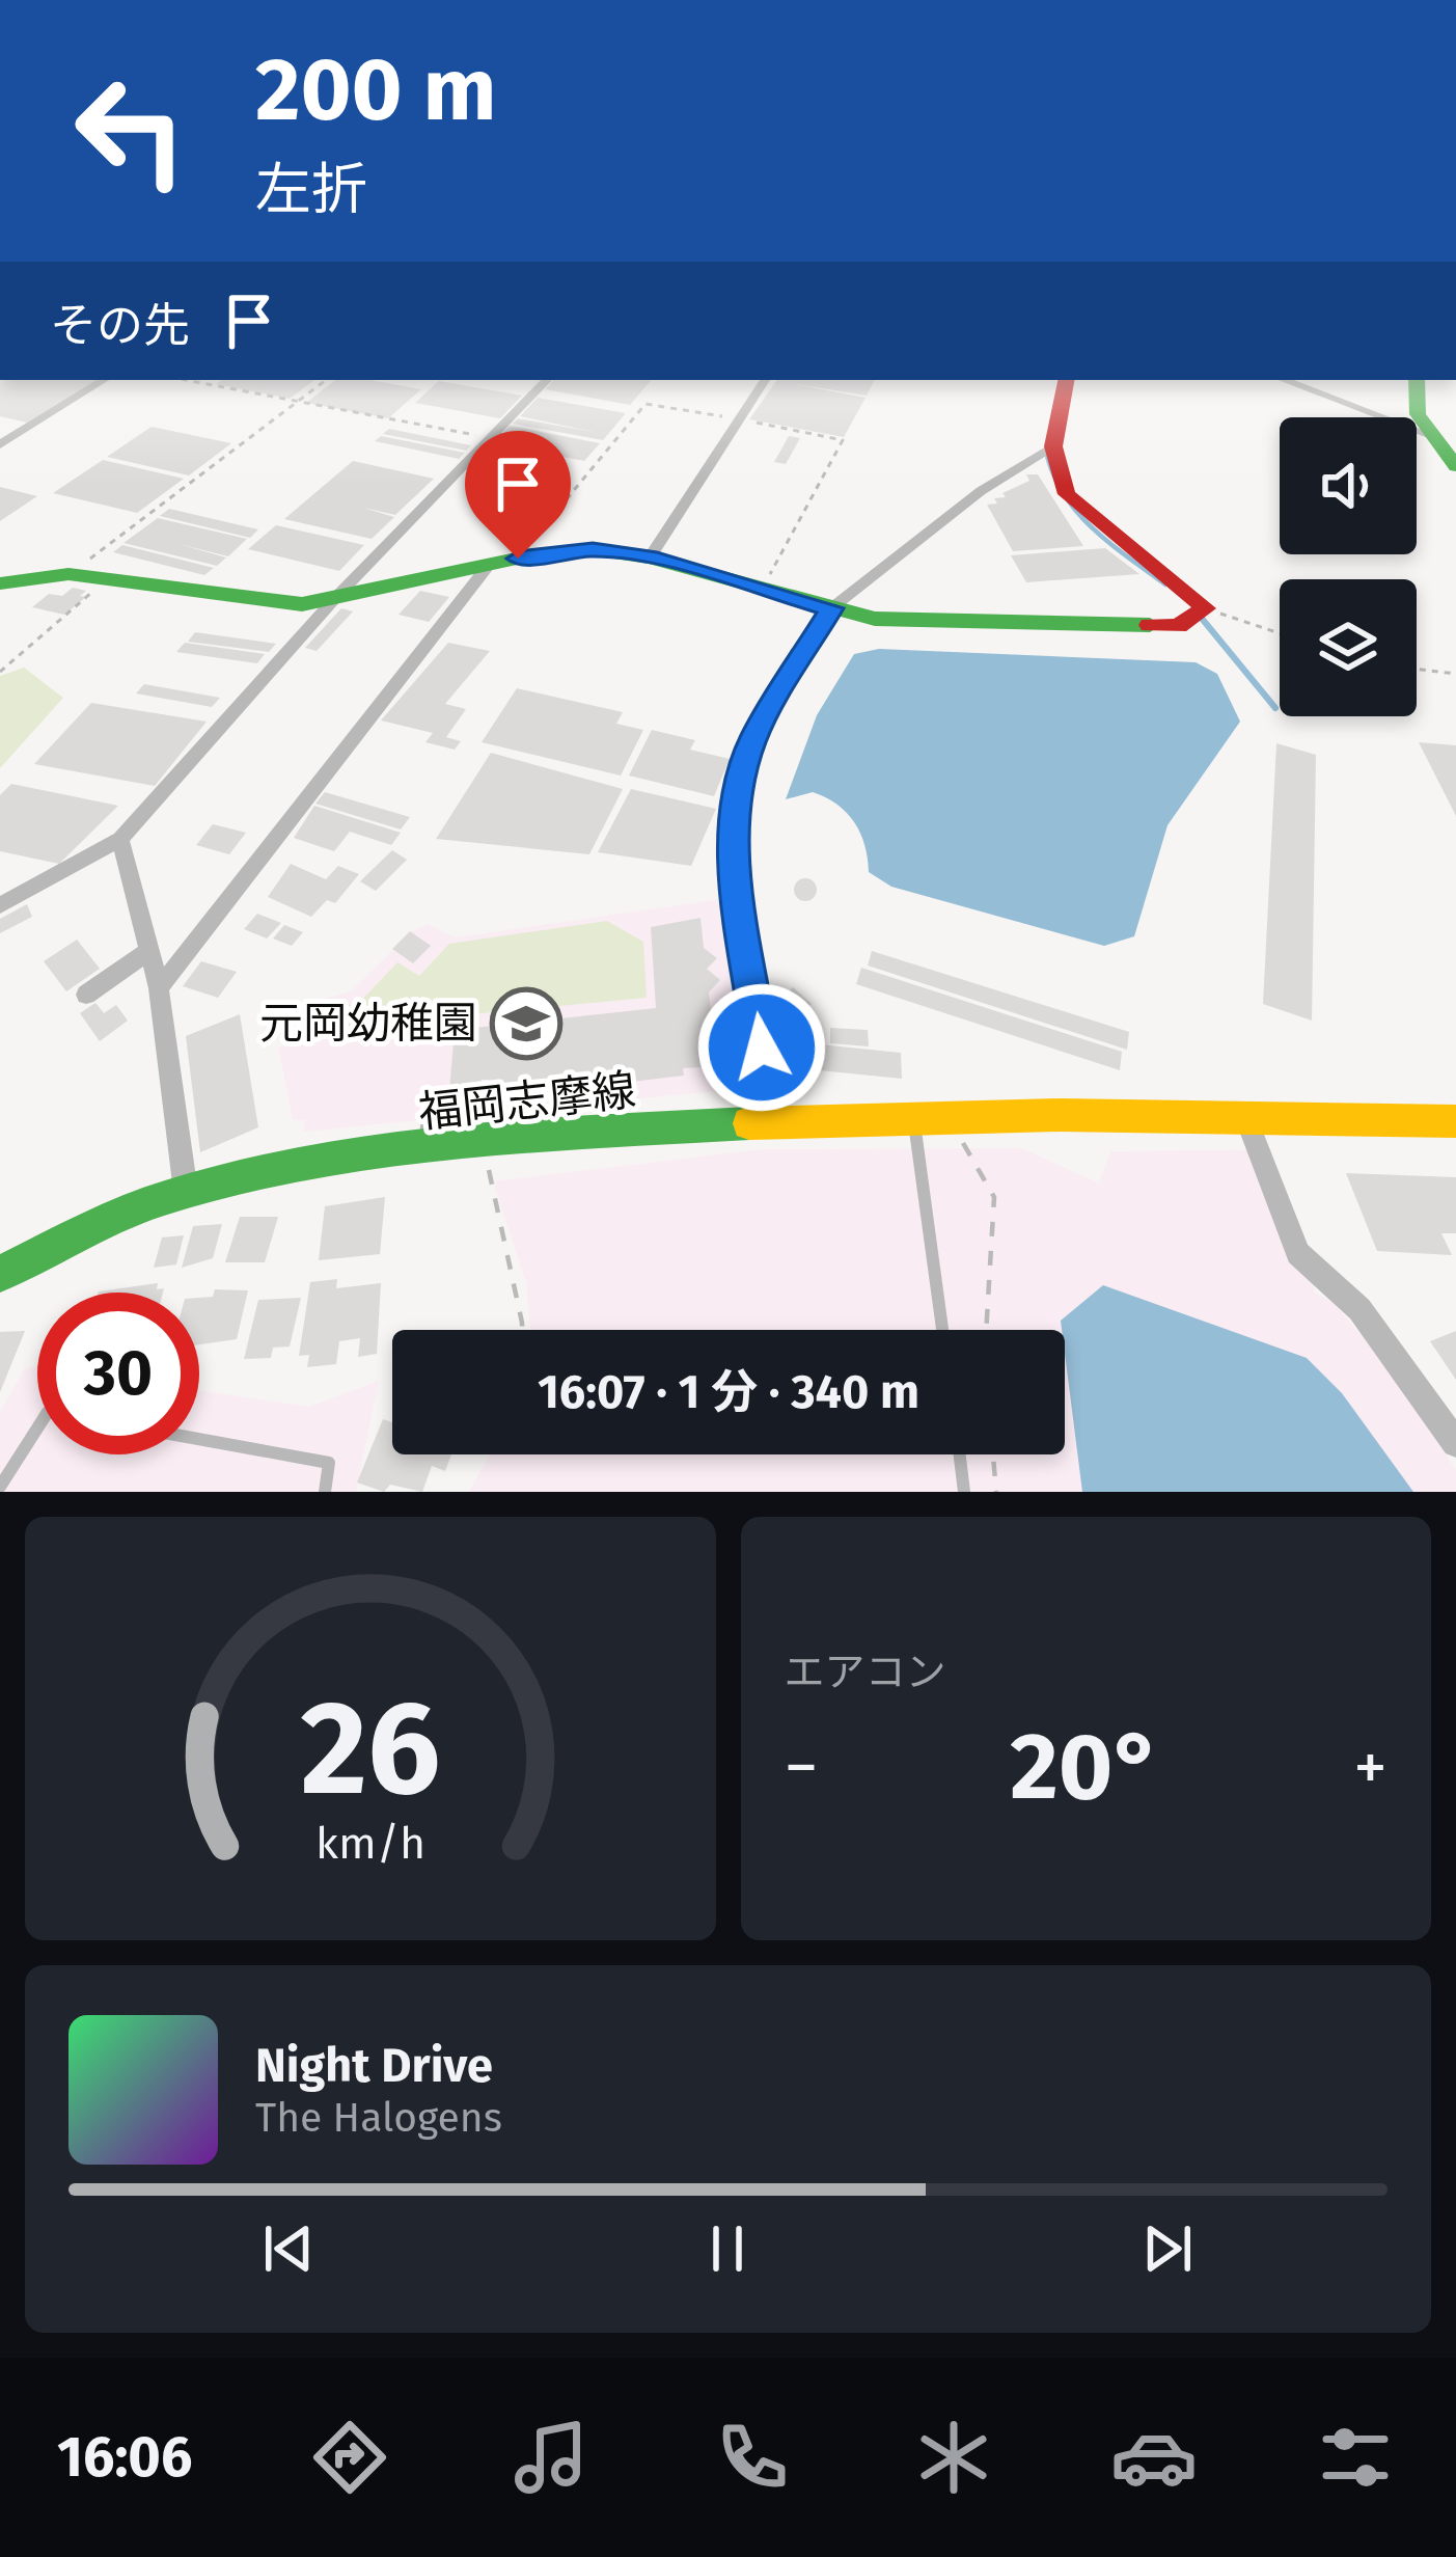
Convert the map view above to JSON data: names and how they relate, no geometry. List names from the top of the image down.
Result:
{
  "streets": {
    "street": ["福岡志摩線"]
  },
  "places": {
    "school or university": ["元岡幼稚園"]
  },
  "page": {
    "turn": ["200 m", "左折"],
    "then": "その先",
    "limit": "30",
    "trip": "16:07 · 1 分 · 340 m",
    "tile": "エアコン",
    "heat": ["−", "20°", "+"],
    "song": ["Night Drive", "The Halogens"],
    "tabs": "16:06",
    "gauge": ["26", "km/h"]
  }
}
